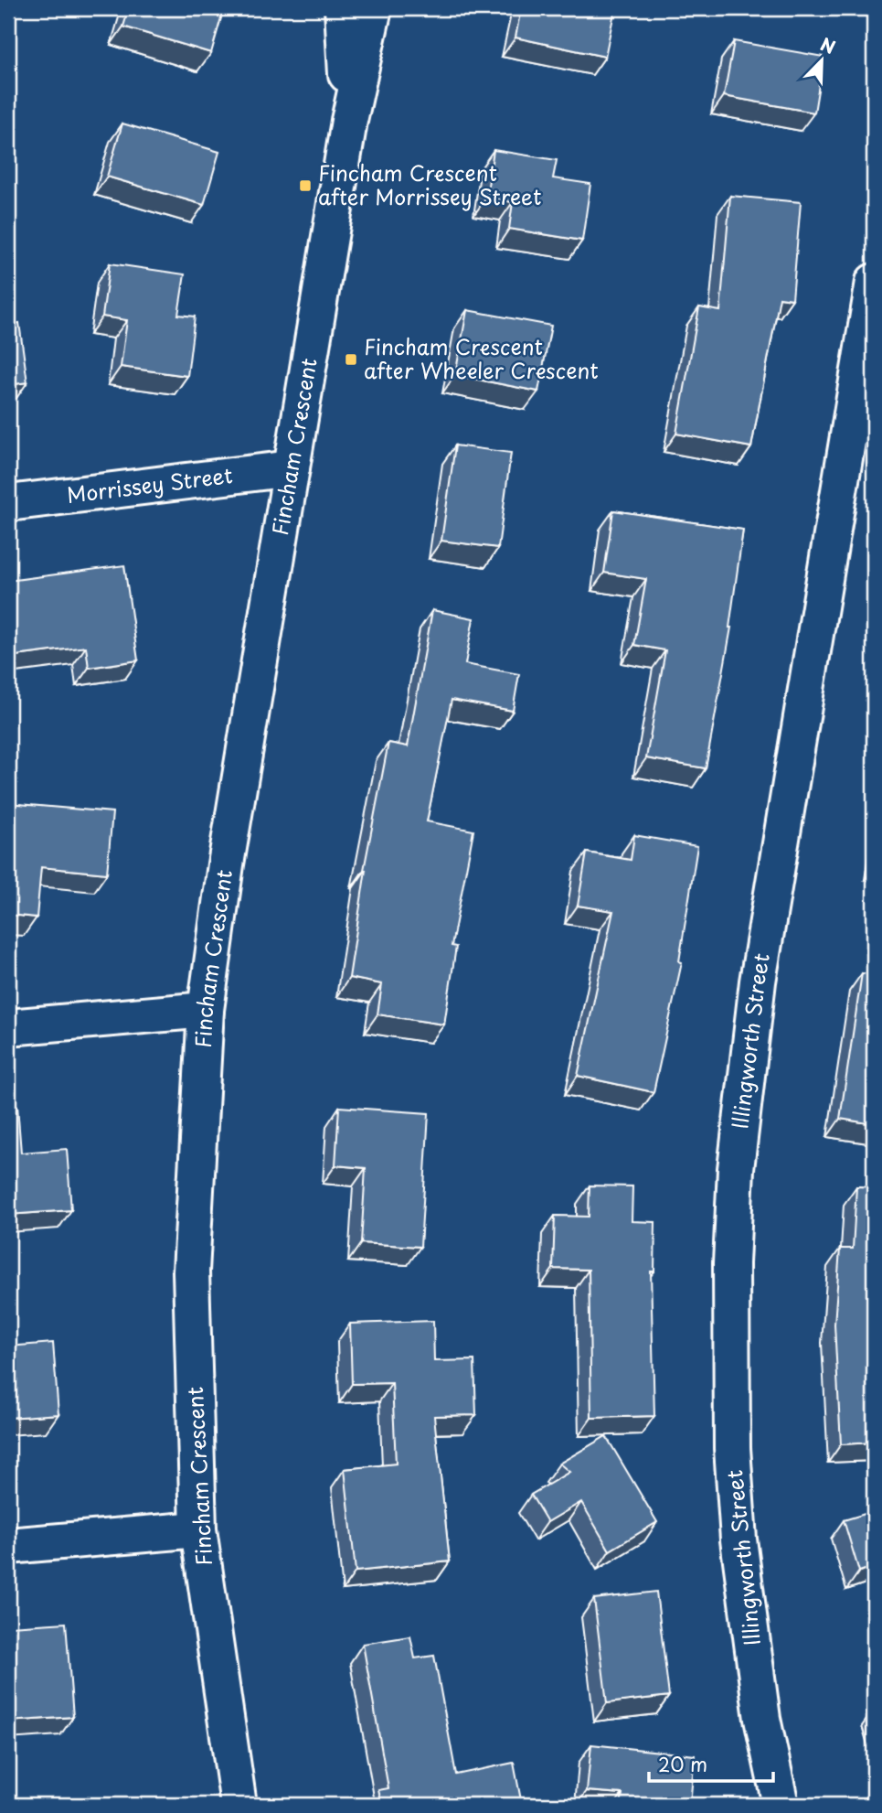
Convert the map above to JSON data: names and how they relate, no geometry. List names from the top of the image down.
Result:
{
  "streets": {
    "street": ["Fincham Crescent", "Morrissey Street", "Illingworth Street"]
  },
  "crossings": [
    ["Fincham Crescent", "Morrissey Street"]
  ],
  "places": {
    "transit": ["Fincham Crescent after Morrissey Street", "Fincham Crescent after Wheeler Crescent"]
  },
  "scale_bar": "20 m",
  "north": "top right"
}
